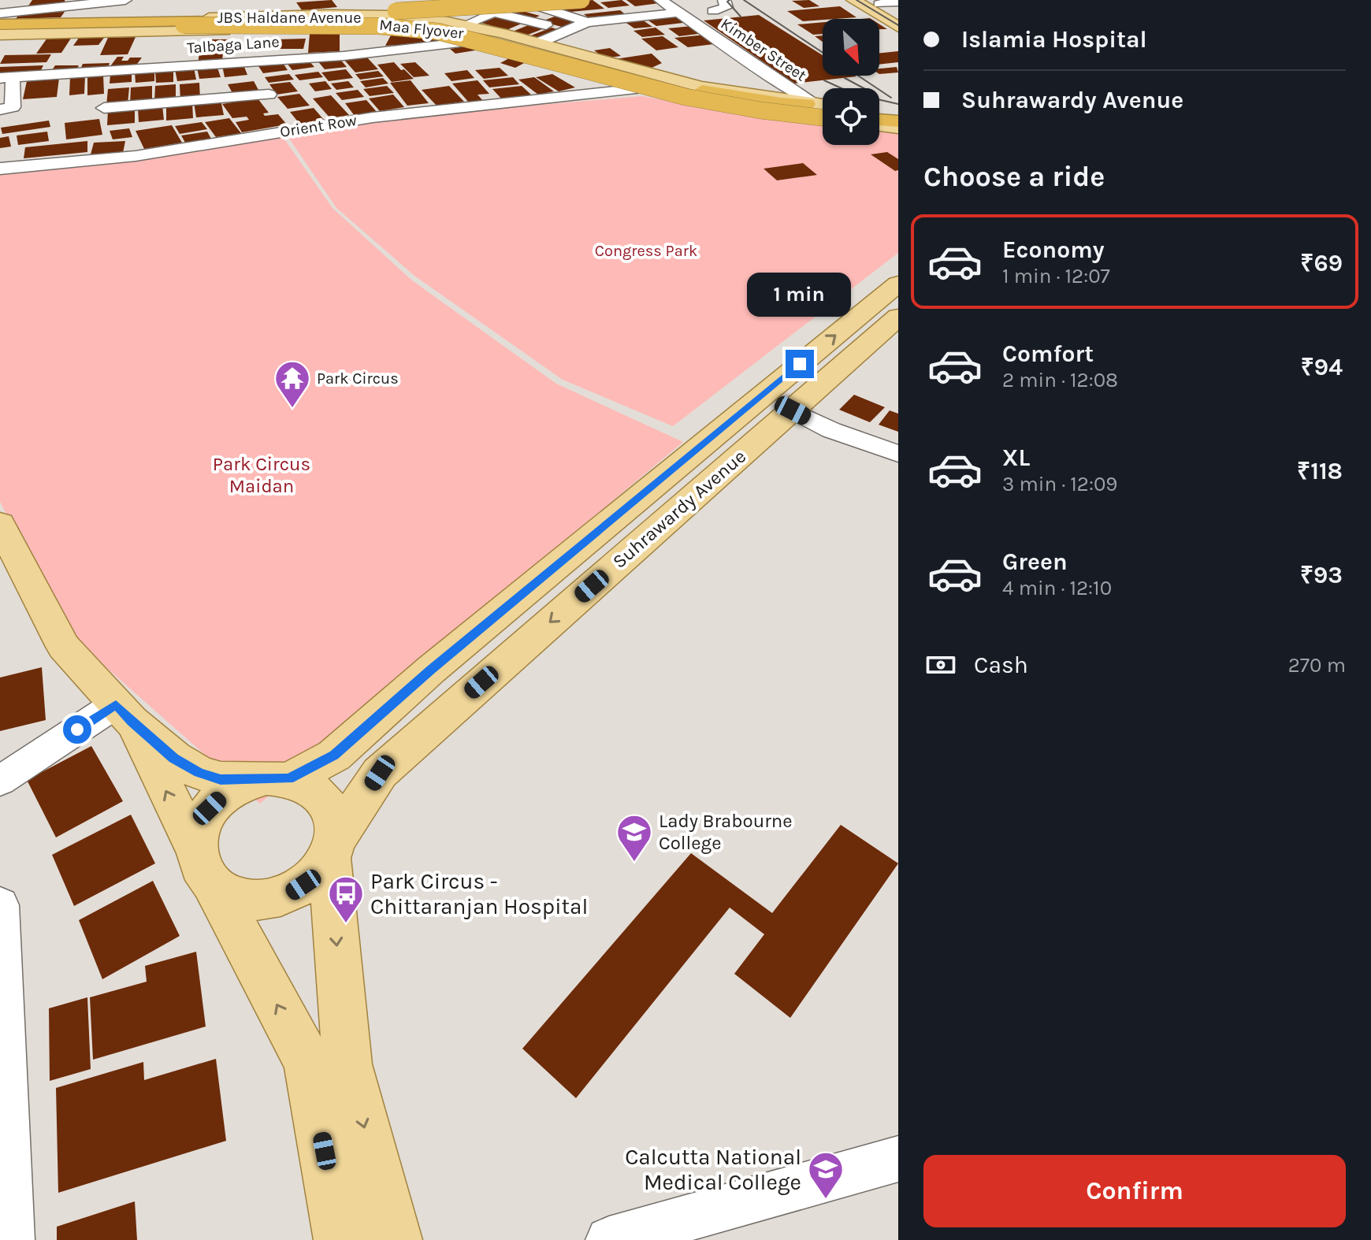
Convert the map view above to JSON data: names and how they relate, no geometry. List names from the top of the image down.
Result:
{
  "streets": {
    "highway": ["Maa Flyover"],
    "main road": ["JBS Haldane Avenue", "Suhrawardy Avenue"],
    "street": ["Talbaga Lane", "Kimber Street", "Orient Row"]
  },
  "crossings": [
    ["JBS Haldane Avenue", "Maa Flyover"],
    ["JBS Haldane Avenue", "Talbaga Lane"],
    ["JBS Haldane Avenue", "Kimber Street"],
    ["Maa Flyover", "Talbaga Lane"],
    ["Maa Flyover", "Kimber Street"],
    ["Maa Flyover", "Orient Row"]
  ],
  "parks": ["Congress Park", "Park Circus Maidan"],
  "places": {
    "temple": ["Park Circus"],
    "school or university": ["Lady Brabourne College", "Calcutta National Medical College"],
    "bus stop": ["Park Circus - Chittaranjan Hospital"]
  },
  "north": "bottom right",
  "page": {
    "banner": ["Islamia Hospital", "Suhrawardy Avenue"],
    "heading": "Choose a ride",
    "list": [
      {
        "name": "Economy",
        "note": "1 min · 12:07",
        "value": "₹69"
      },
      {
        "name": "Comfort",
        "note": "2 min · 12:08",
        "value": "₹94"
      },
      {
        "name": "XL",
        "note": "3 min · 12:09",
        "value": "₹118"
      },
      {
        "name": "Green",
        "note": "4 min · 12:10",
        "value": "₹93"
      }
    ],
    "bubble": "1 min",
    "pay": ["Cash", "270 m"],
    "buttons": "Confirm"
  }
}
